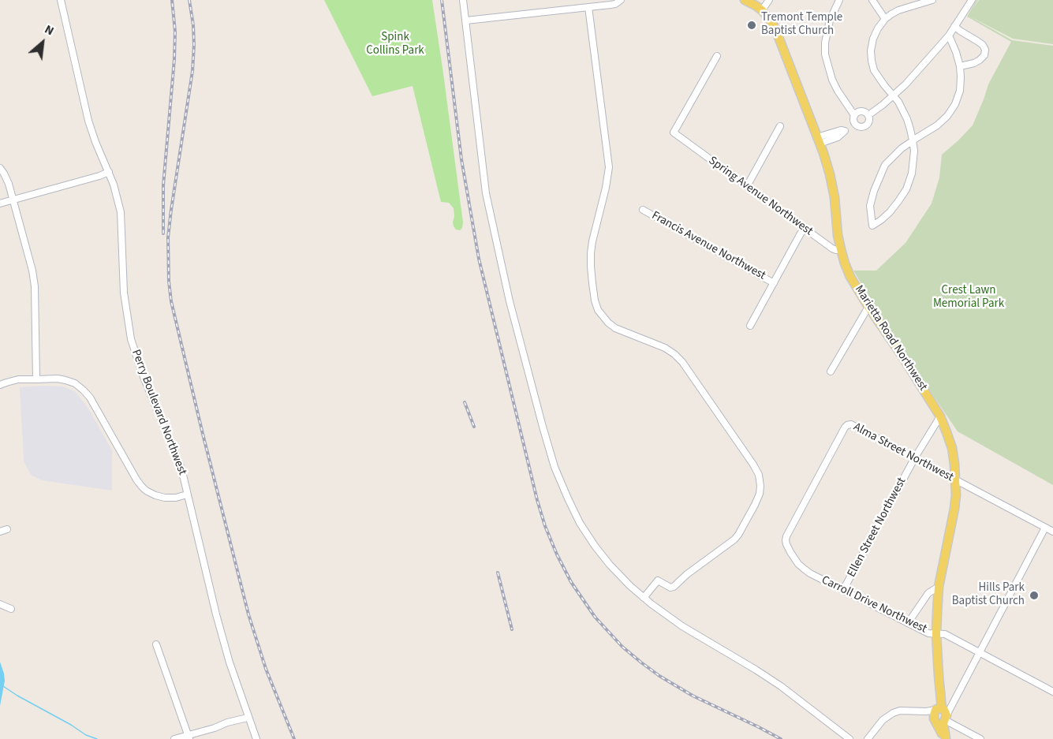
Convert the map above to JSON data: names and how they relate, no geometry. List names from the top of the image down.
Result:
{
  "streets": {
    "main road": ["Marietta Road Northwest"],
    "street": [
      "Spring Avenue Northwest",
      "Francis Avenue Northwest",
      "Perry Boulevard Northwest",
      "Alma Street Northwest",
      "Ellen Street Northwest",
      "Carroll Drive Northwest"
    ]
  },
  "crossings": [
    ["Spring Avenue Northwest", "Marietta Road Northwest"],
    ["Marietta Road Northwest", "Alma Street Northwest"],
    ["Marietta Road Northwest", "Ellen Street Northwest"],
    ["Marietta Road Northwest", "Carroll Drive Northwest"],
    ["Alma Street Northwest", "Ellen Street Northwest"],
    ["Alma Street Northwest", "Carroll Drive Northwest"],
    ["Ellen Street Northwest", "Carroll Drive Northwest"]
  ],
  "parks": ["Spink Collins Park", "Crest Lawn Memorial Park"],
  "places": ["Tremont Temple Baptist Church", "Hills Park Baptist Church"],
  "north": "top right"
}
